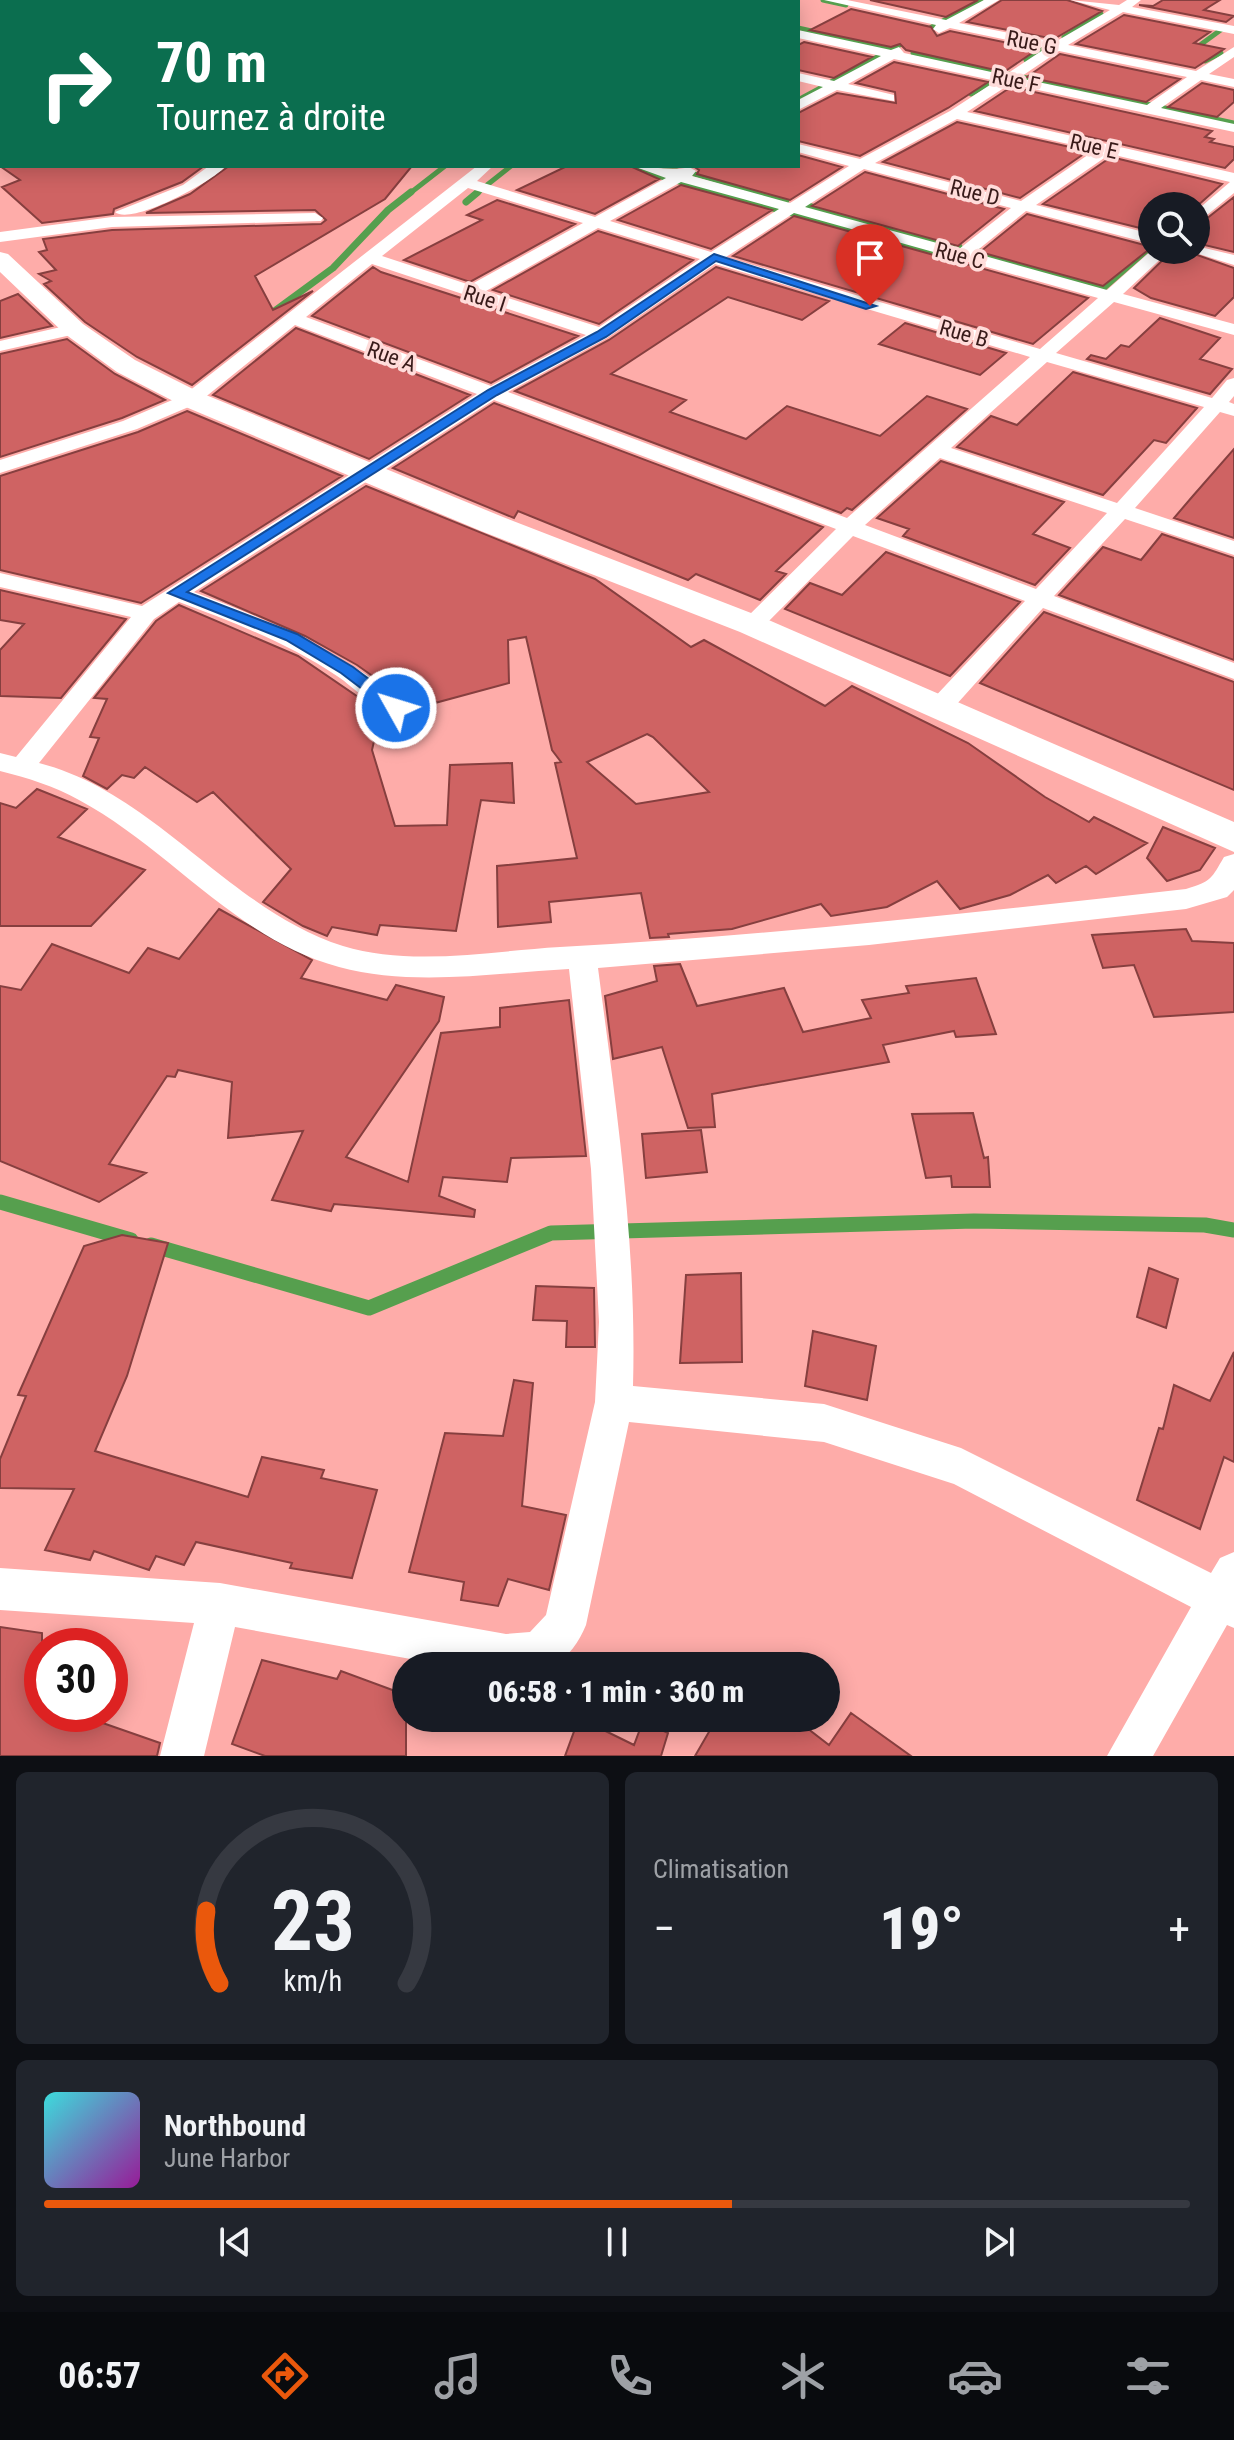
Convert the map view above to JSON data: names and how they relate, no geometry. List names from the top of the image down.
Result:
{
  "streets": {
    "street": [
      "Rue G",
      "Rue F",
      "Rue E",
      "Rue D",
      "Rue C",
      "Rue I",
      "Rue B",
      "Rue A"
    ]
  },
  "page": {
    "turn": ["70 m", "Tournez à droite"],
    "limit": "30",
    "trip": "06:58 · 1 min · 360 m",
    "tile": "Climatisation",
    "heat": ["−", "19°", "+"],
    "song": ["Northbound", "June Harbor"],
    "tabs": "06:57",
    "gauge": ["23", "km/h"]
  }
}
